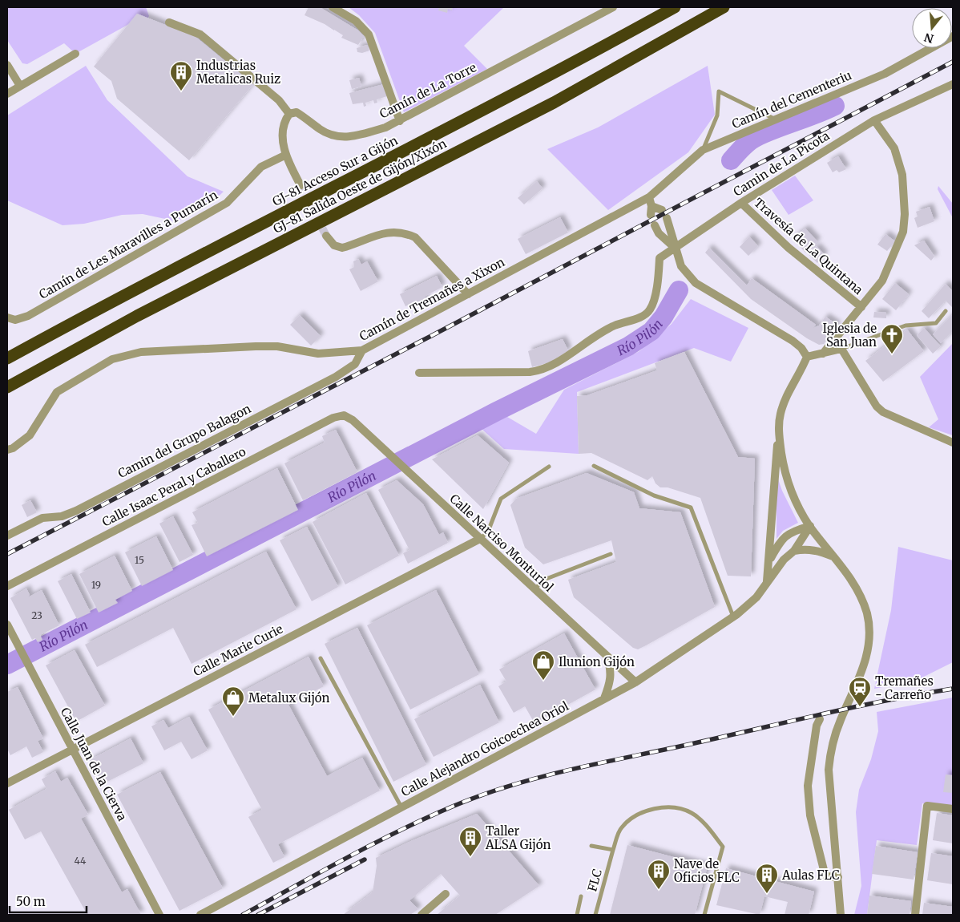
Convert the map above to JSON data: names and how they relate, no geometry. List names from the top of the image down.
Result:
{
  "streets": {
    "highway": ["GJ-81 Acceso Sur a Gijón", "GJ-81 Salida Oeste de Gijón/Xixón"],
    "street": [
      "Camín de La Torre",
      "Camín del Cementeriu",
      "Camin de La Picota",
      "Camín de Les Maravilles a Pumarín",
      "Travesía de La Quintana",
      "Camín de Tremañes a Xixon",
      "Camin del Grupo Balagon",
      "Calle Isaac Peral y Caballero",
      "Calle Narciso Monturiol",
      "Calle Marie Curie",
      "Calle Alejandro Goicoechea Oriol",
      "Calle Juan de la Cierva"
    ],
    "lane": ["FLC"]
  },
  "crossings": [
    ["Camín del Cementeriu", "Camín de Tremañes a Xixon"],
    ["Camin de La Picota", "Travesía de La Quintana"],
    ["Camín de Tremañes a Xixon", "Camin del Grupo Balagon"],
    ["Calle Isaac Peral y Caballero", "Calle Narciso Monturiol"],
    ["Calle Narciso Monturiol", "Calle Marie Curie"],
    ["Calle Narciso Monturiol", "Calle Alejandro Goicoechea Oriol"],
    ["Calle Marie Curie", "Calle Juan de la Cierva"]
  ],
  "water": ["Río Pilón"],
  "places": {
    "building": [
      "Industrias Metalicas Ruiz",
      "Taller ALSA Gijón",
      "Nave de Oficios FLC",
      "Aulas FLC"
    ],
    "church": ["Iglesia de San Juan"],
    "shop": ["Ilunion Gijón", "Metalux Gijón"],
    "station": ["Tremañes - Carreño"]
  },
  "house_numbers": [
    "15",
    "19",
    "23",
    "44"
  ],
  "scale_bar": "50 m",
  "north": "bottom"
}
